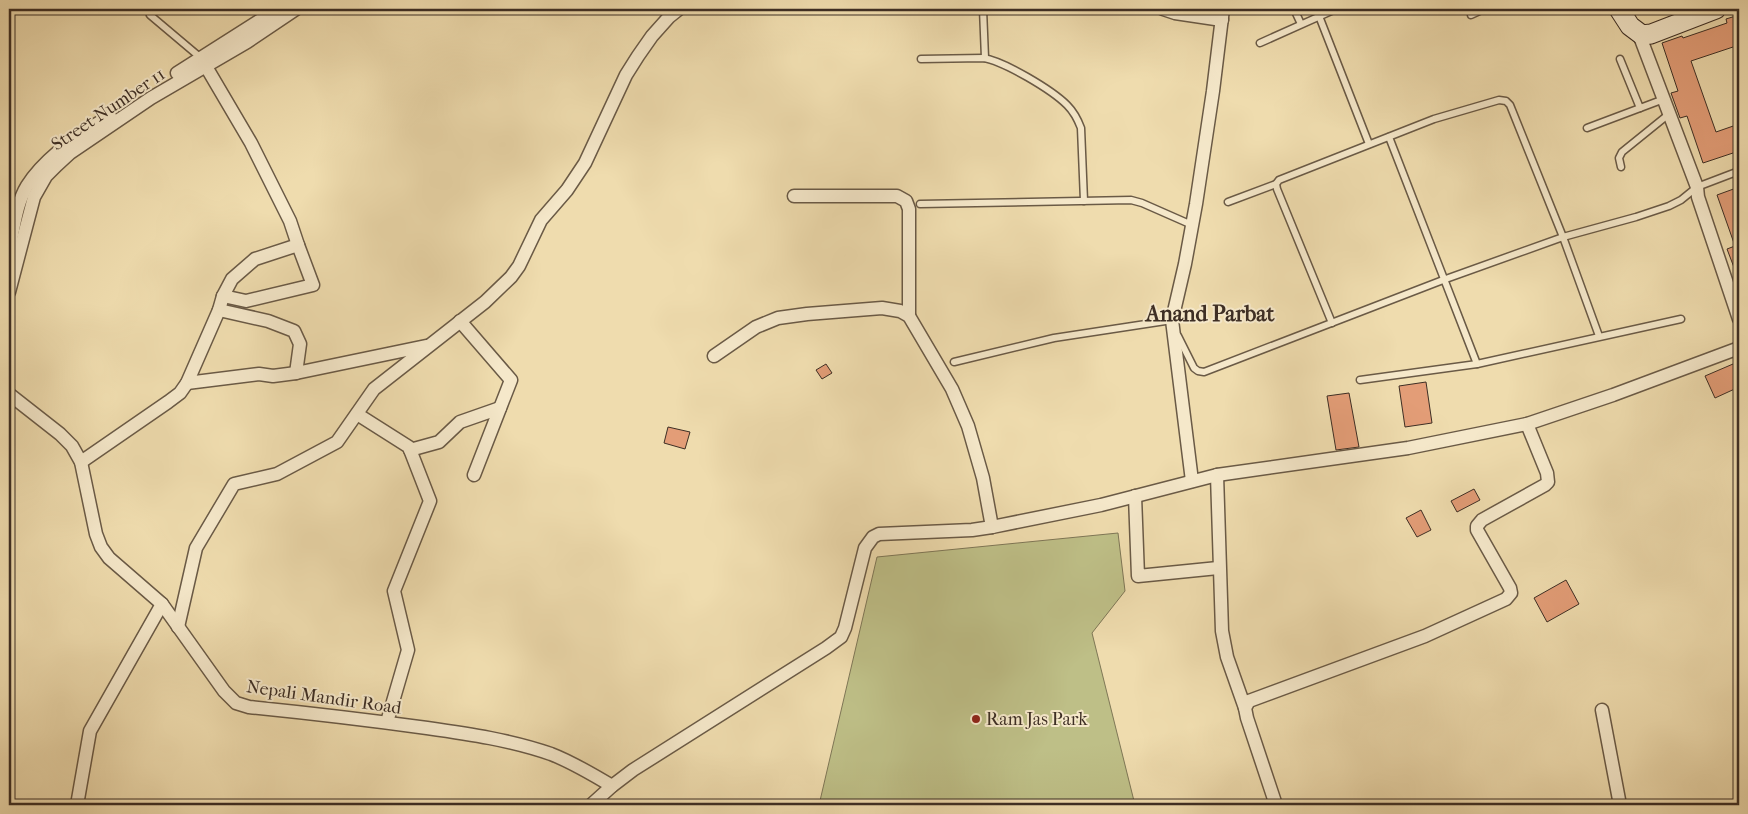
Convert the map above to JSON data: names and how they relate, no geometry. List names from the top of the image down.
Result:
{
  "streets": {
    "street": ["Street Number 11", "Nepali Mandir Road"]
  },
  "districts": ["Anand Parbat"],
  "places": ["Ram Jas Park"]
}
